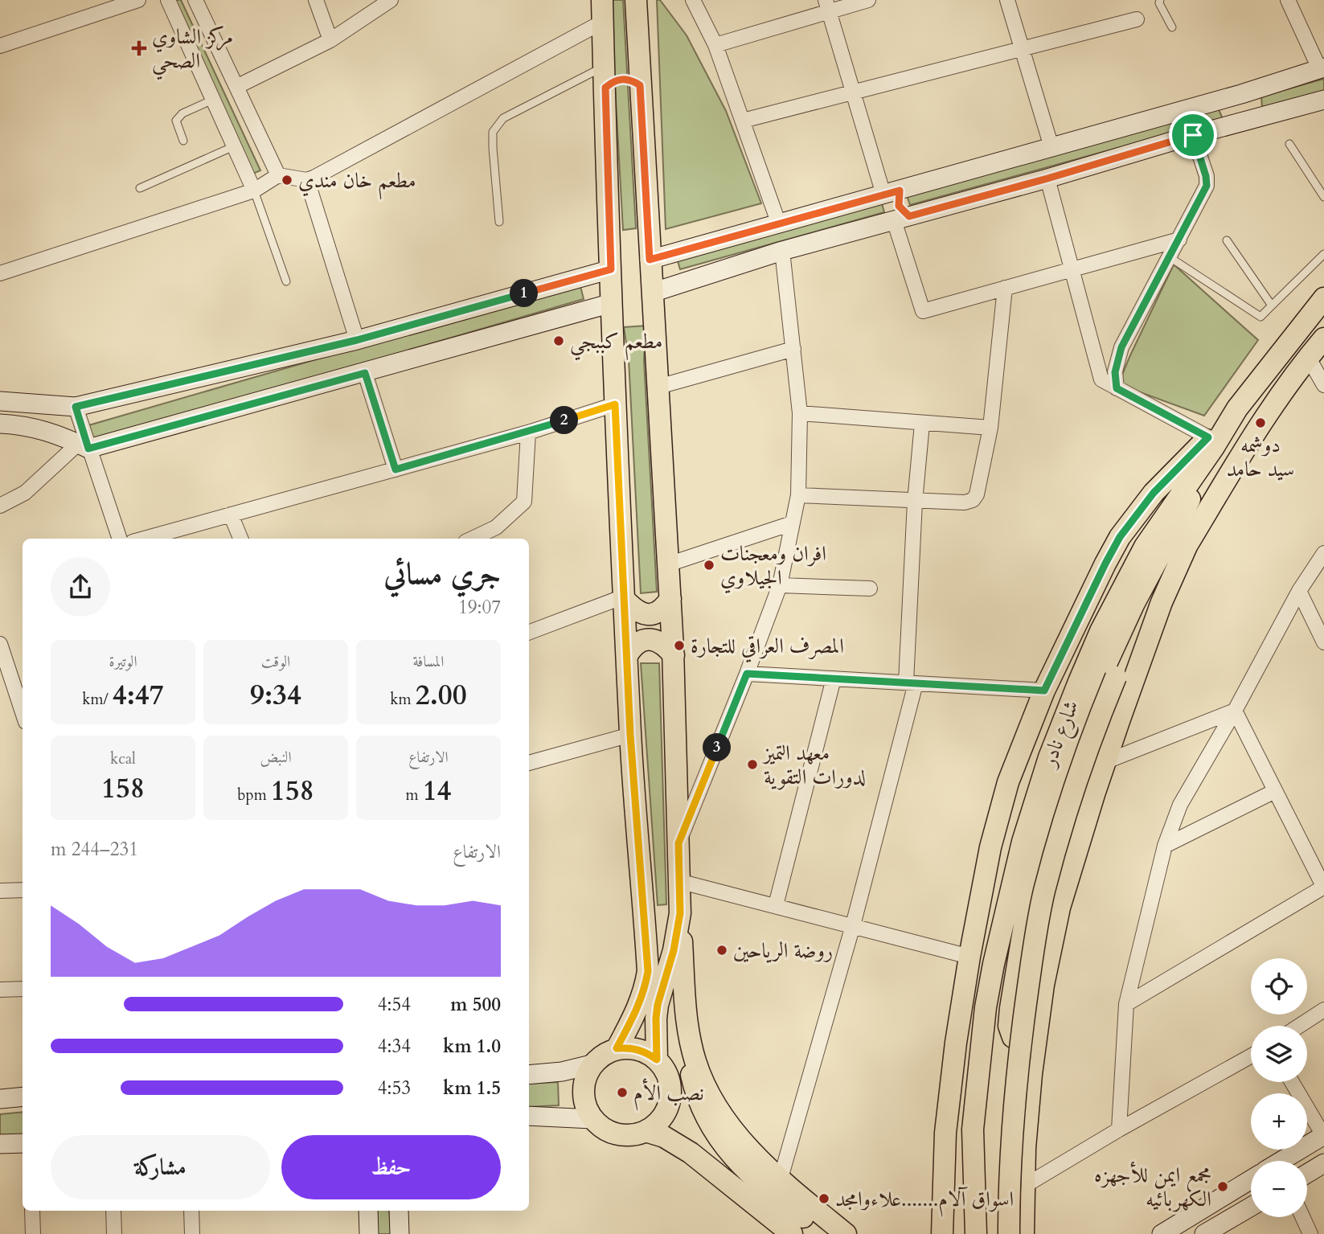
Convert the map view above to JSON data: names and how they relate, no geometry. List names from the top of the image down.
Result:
{
  "streets": {
    "main road": ["شارع نادر"]
  },
  "places": {
    "health": ["مركز الشاوي الصحي"],
    "other": [
      "مطعم خان مندي",
      "مطعم كببجي",
      "دوشمه سيد حامد",
      "افران ومعجنات الجيلاوي",
      "المصرف العراقي للتجارة",
      "معهد التميز لدورات التقوية",
      "روضة الرياحين",
      "نصب الأم",
      "مجمع ايمن للأجهزه الكهربائيه",
      "اسواق آلام.......علاءوامجد"
    ]
  },
  "page": {
    "pins": ["1", "2", "3"],
    "heading": ["جري مسائي", "19:07"],
    "stats": [
      ["المسافة", "2.00 km"],
      ["الوقت", "9:34"],
      ["الوتيرة", "4:47 /km"],
      ["الارتفاع", "14 m"],
      ["النبض", "158 bpm"],
      ["kcal", "158"]
    ],
    "chart": ["الارتفاع", "231–244 m"],
    "map_buttons": ["+", "−"],
    "list": [
      {
        "name": "500 m",
        "note": "4:54"
      },
      {
        "name": "1.0 km",
        "note": "4:34"
      },
      {
        "name": "1.5 km",
        "note": "4:53"
      }
    ],
    "buttons": ["حفظ", "مشاركة"]
  }
}
